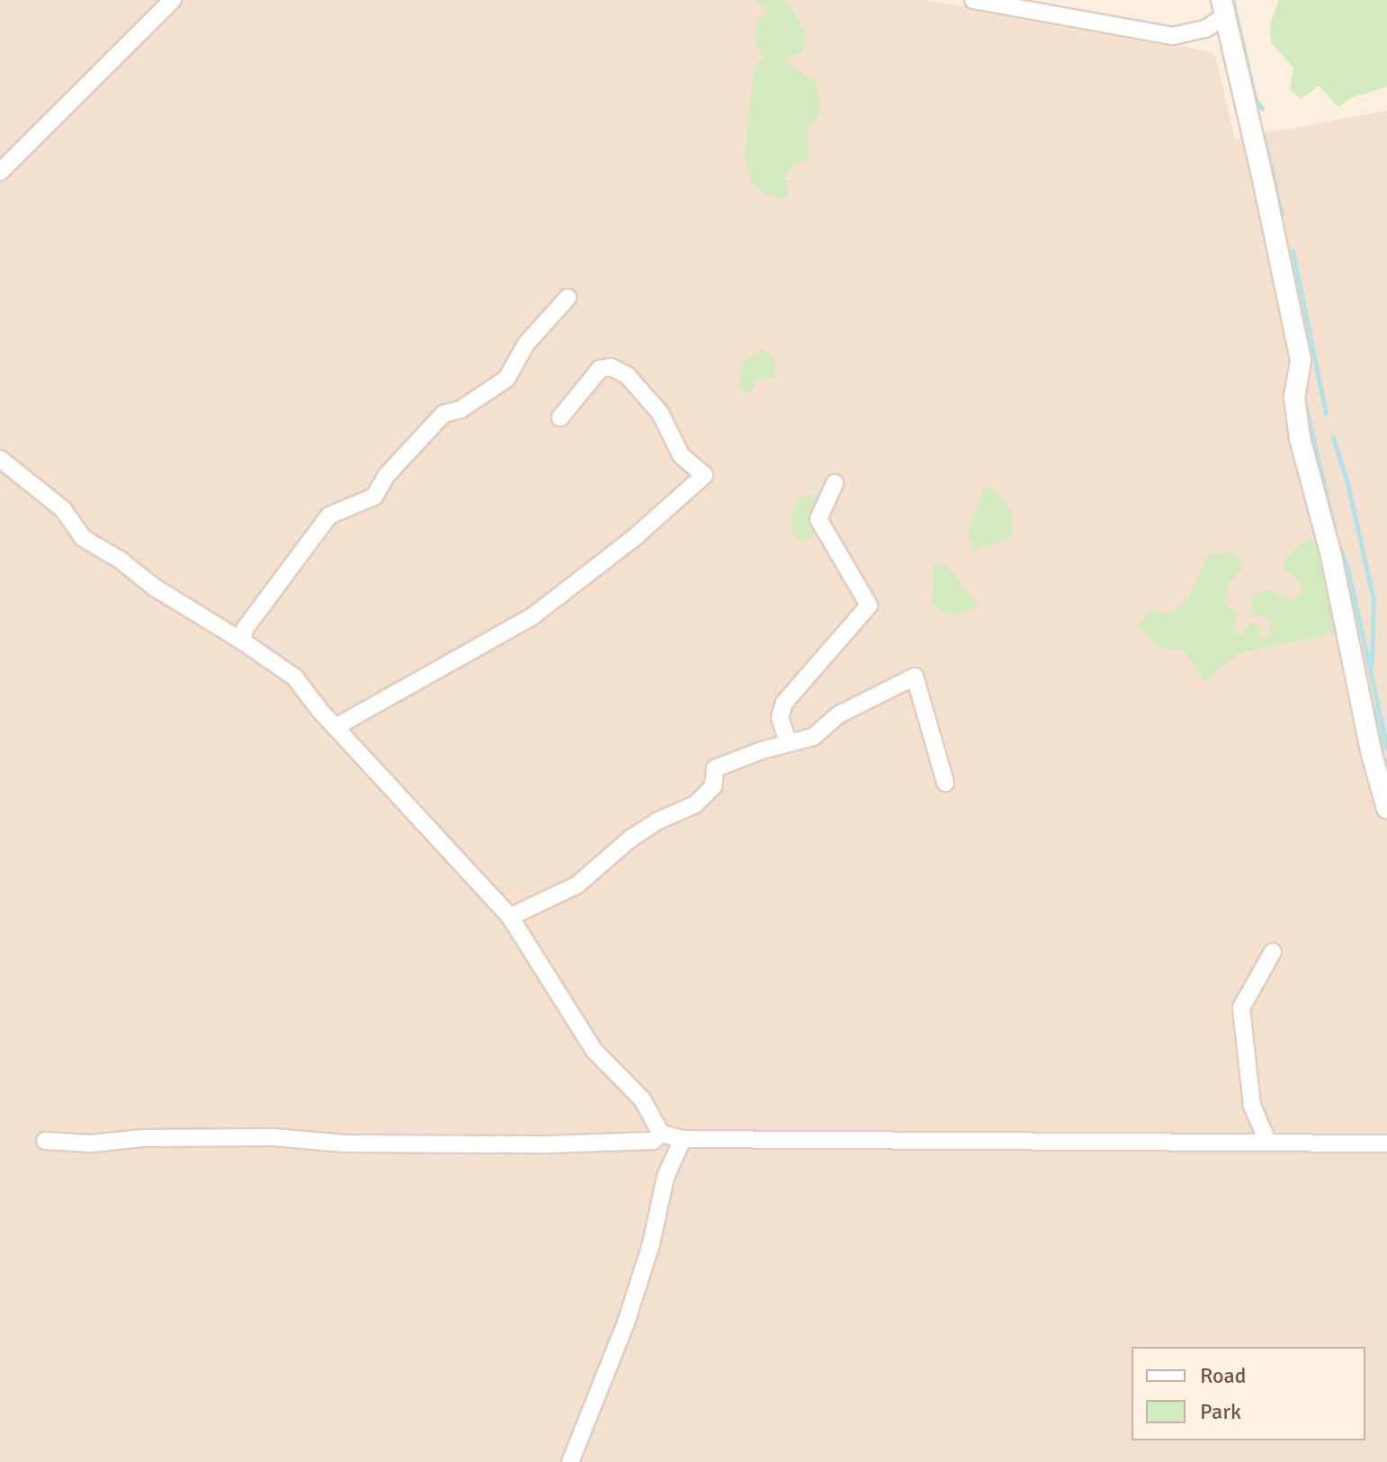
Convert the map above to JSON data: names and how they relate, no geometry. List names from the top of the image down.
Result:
{
  "legend": ["Road", "Park"]
}
